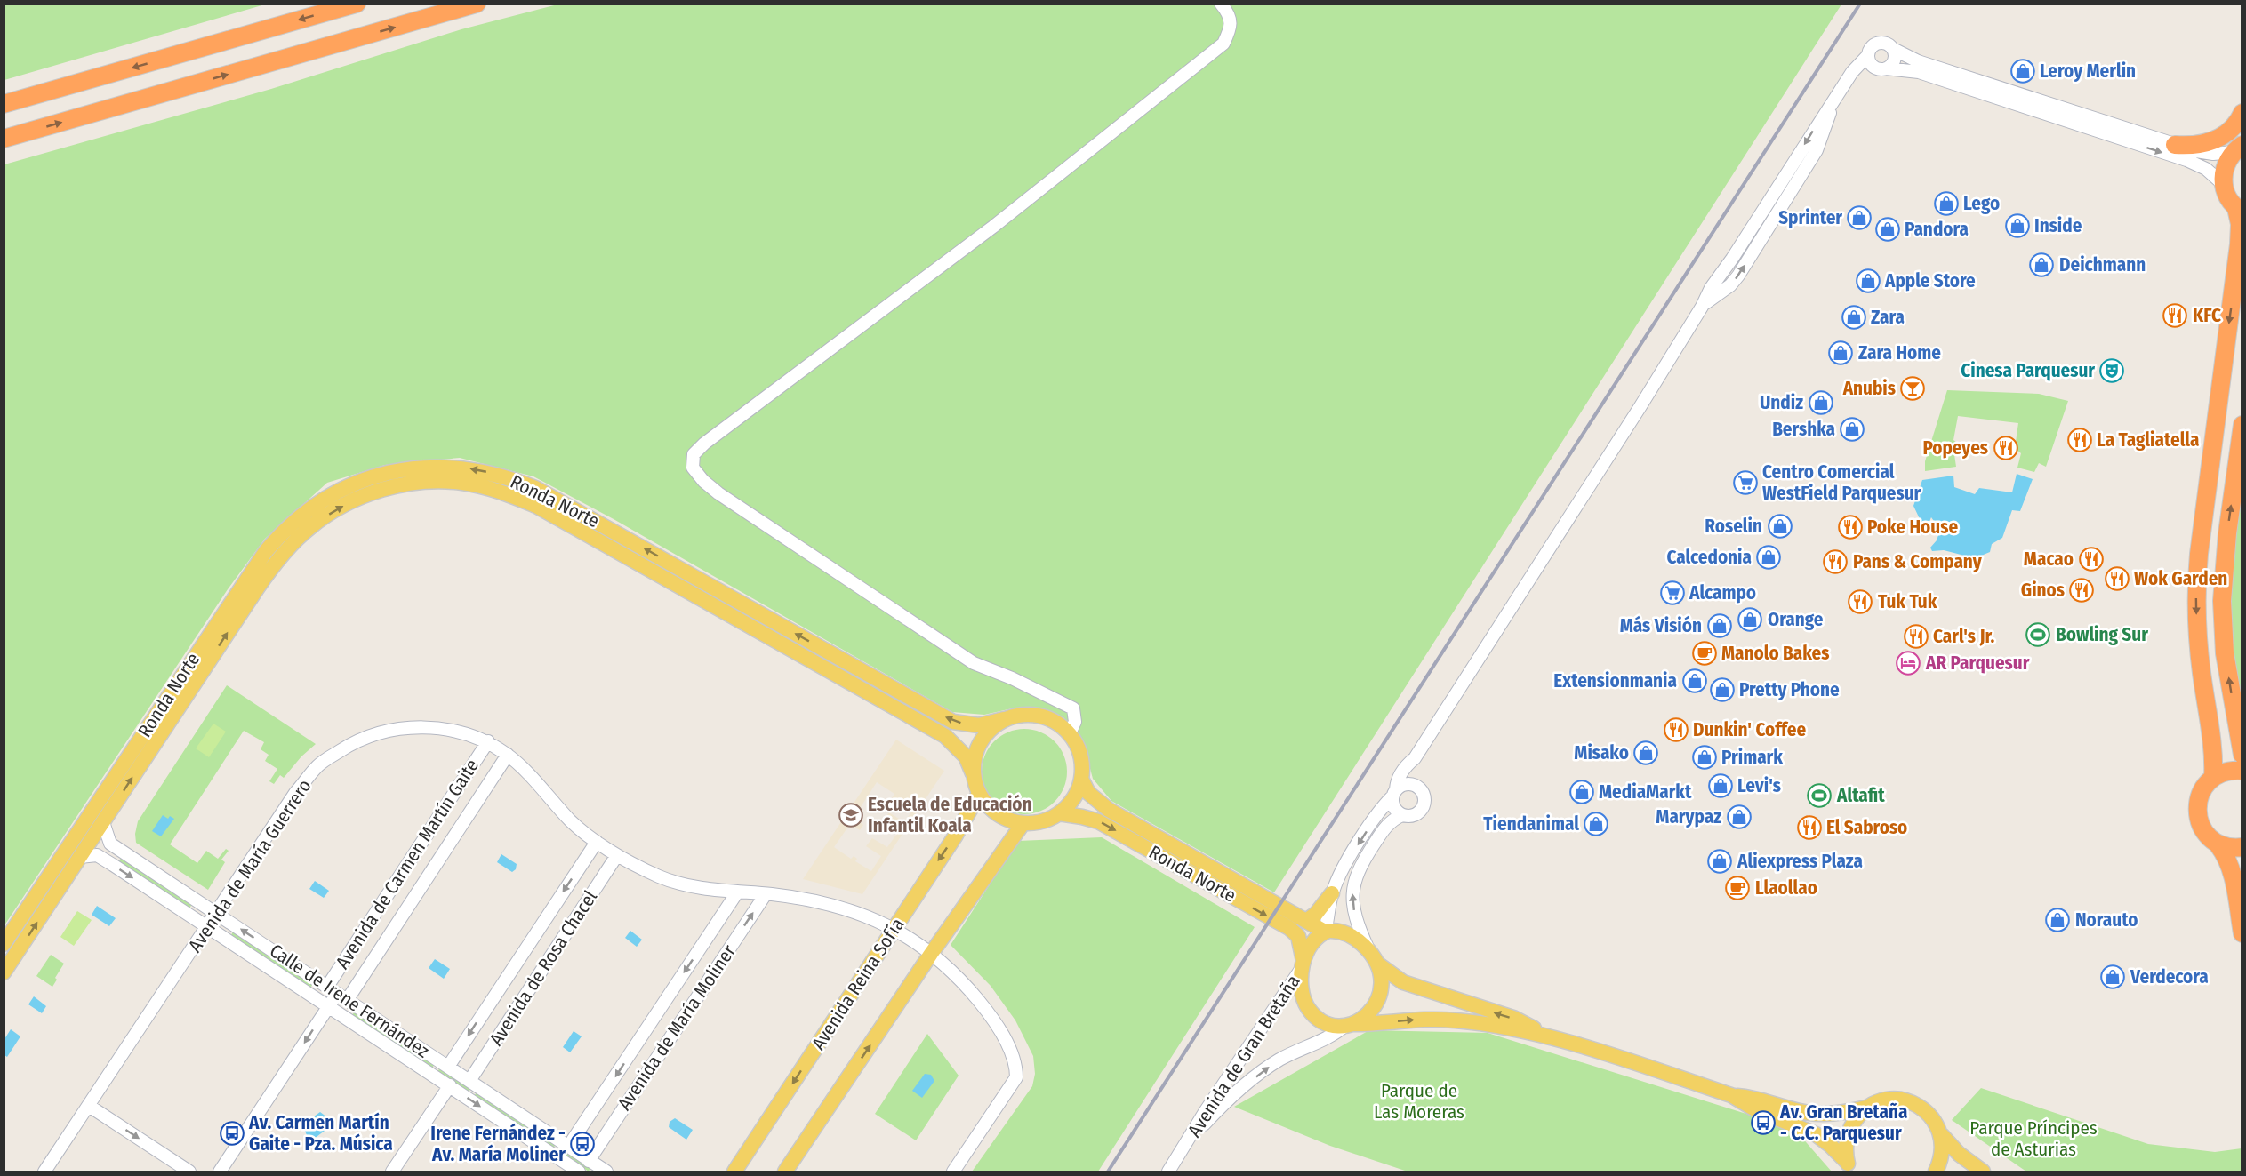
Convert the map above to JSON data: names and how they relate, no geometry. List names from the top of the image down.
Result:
{
  "streets": {
    "main road": ["Ronda Norte", "Avenida Reina Sofía"],
    "street": [
      "Avenida de Carmen Martín Gaite",
      "Avenida de María Guerrero",
      "Avenida de Rosa Chacel",
      "Calle de Irene Fernández",
      "Avenida de María Moliner",
      "Avenida de Gran Bretaña"
    ]
  },
  "crossings": [
    ["Ronda Norte", "Avenida Reina Sofía"],
    ["Ronda Norte", "Calle de Irene Fernández"],
    ["Ronda Norte", "Avenida de Gran Bretaña"],
    ["Avenida de Carmen Martín Gaite", "Avenida de María Guerrero"],
    ["Avenida de Carmen Martín Gaite", "Calle de Irene Fernández"],
    ["Avenida de María Guerrero", "Avenida de Rosa Chacel"],
    ["Avenida de María Guerrero", "Avenida Reina Sofía"],
    ["Avenida de María Guerrero", "Calle de Irene Fernández"],
    ["Avenida de María Guerrero", "Avenida de María Moliner"],
    ["Avenida de Rosa Chacel", "Calle de Irene Fernández"],
    ["Calle de Irene Fernández", "Avenida de María Moliner"]
  ],
  "parks": ["Parque de Las Moreras", "Parque Príncipes de Asturias"],
  "places": {
    "shop": [
      "Leroy Merlin",
      "Lego",
      "Sprinter",
      "Inside",
      "Pandora",
      "Deichmann",
      "Apple Store",
      "Zara",
      "Zara Home",
      "Undiz",
      "Bershka",
      "Roselin",
      "Calcedonia",
      "Orange",
      "Más Visión",
      "Extensionmania",
      "Pretty Phone",
      "Misako",
      "Primark",
      "Levi's",
      "MediaMarkt",
      "Marypaz",
      "Tiendanimal",
      "Aliexpress Plaza",
      "Norauto",
      "Verdecora"
    ],
    "restaurant": [
      "KFC",
      "La Tagliatella",
      "Popeyes",
      "Poke House",
      "Macao",
      "Pans & Company",
      "Wok Garden",
      "Ginos",
      "Tuk Tuk",
      "Carl's Jr.",
      "Dunkin' Coffee",
      "El Sabroso"
    ],
    "theatre": ["Cinesa Parquesur"],
    "bar": ["Anubis"],
    "supermarket": ["Centro Comercial WestField Parquesur", "Alcampo"],
    "sports": ["Bowling Sur", "Altafit"],
    "cafe": ["Manolo Bakes", "Llaollao"],
    "hotel": ["AR Parquesur"],
    "school or university": ["Escuela de Educación Infantil Koala"],
    "bus stop": ["Av. Gran Bretaña - C.C. Parquesur", "Av. Carmen Martín Gaite - Pza. Música", "Irene Fernández - Av. María Moliner"]
  }
}
